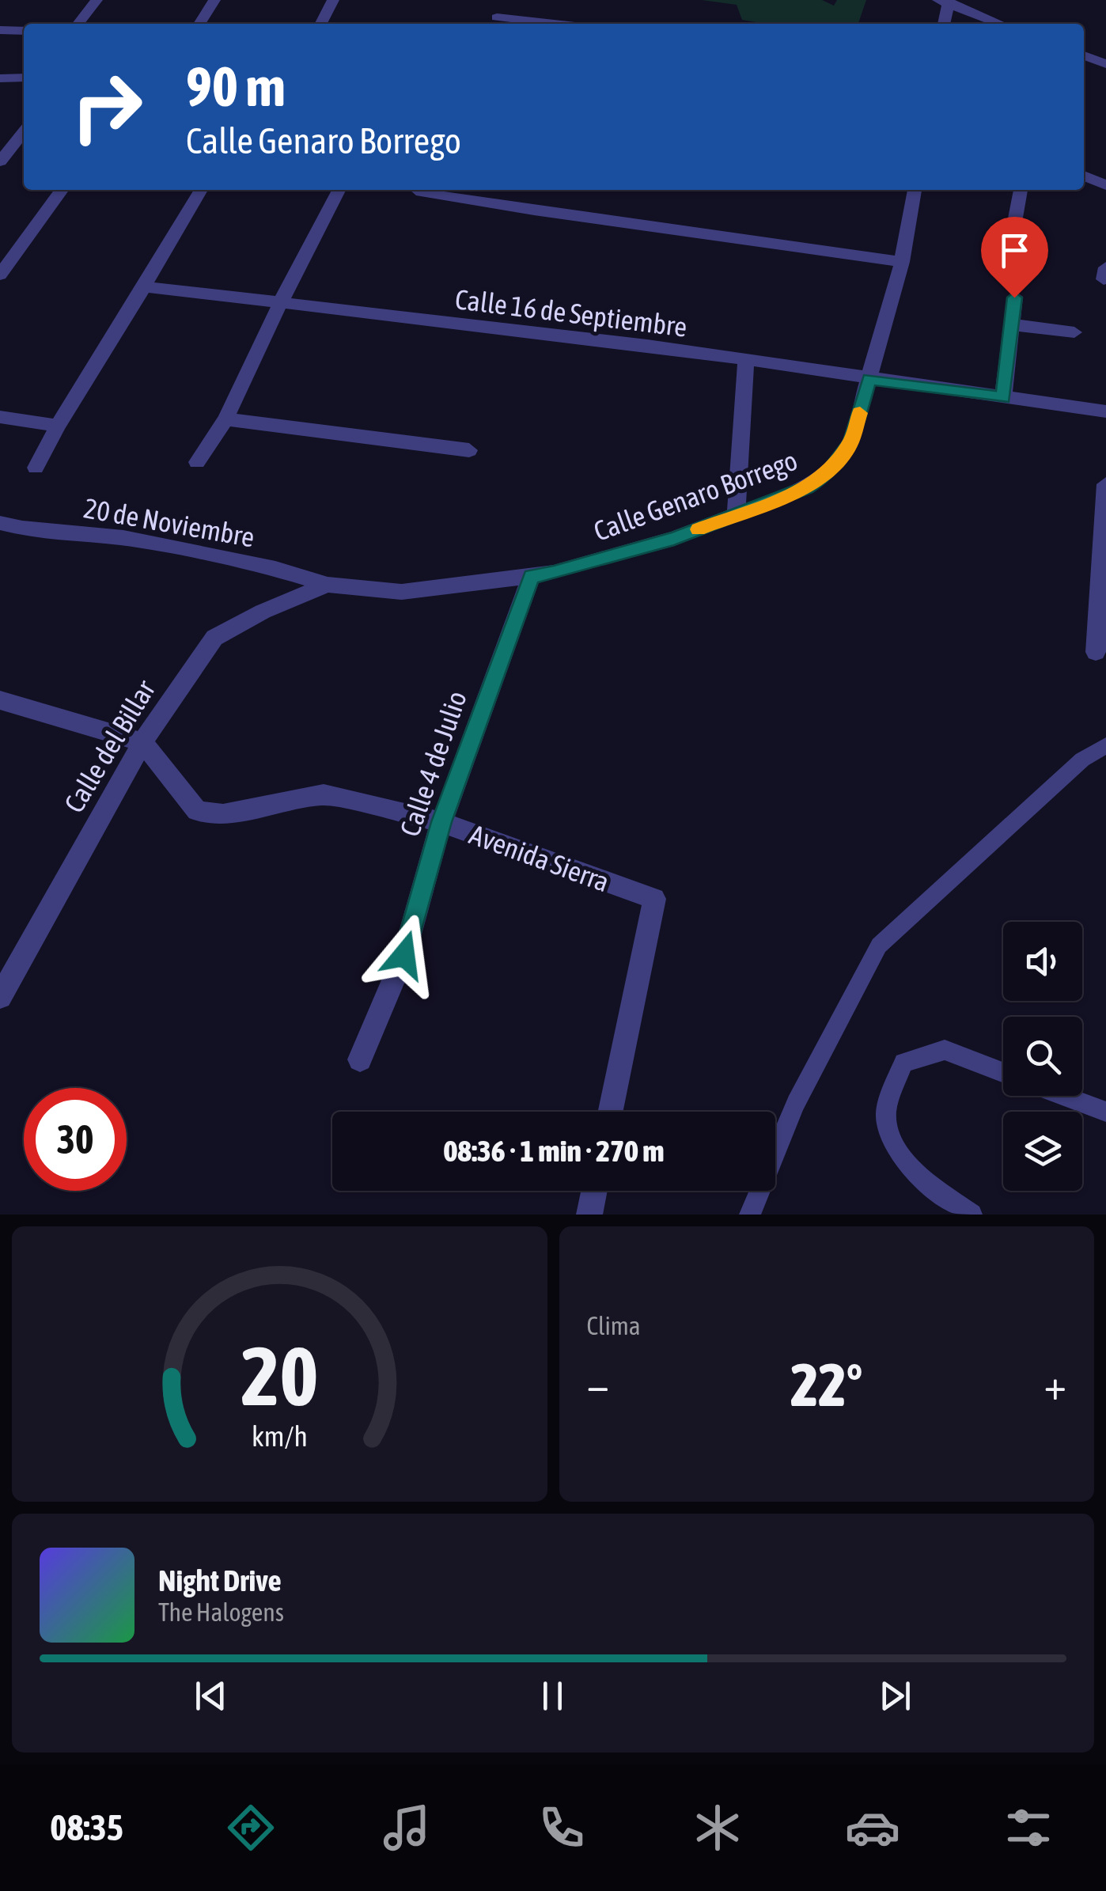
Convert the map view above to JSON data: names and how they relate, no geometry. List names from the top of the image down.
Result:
{
  "streets": {
    "street": [
      "Calle 16 de Septiembre",
      "Calle Genaro Borrego",
      "20 de Noviembre",
      "Calle del Billar",
      "Calle 4 de Julio",
      "Avenida Sierra"
    ]
  },
  "crossings": [
    ["Calle 16 de Septiembre", "Calle Genaro Borrego"],
    ["Calle Genaro Borrego", "20 de Noviembre"],
    ["Calle Genaro Borrego", "Calle del Billar"],
    ["Calle Genaro Borrego", "Calle 4 de Julio"],
    ["20 de Noviembre", "Calle del Billar"],
    ["Calle del Billar", "Avenida Sierra"],
    ["Calle 4 de Julio", "Avenida Sierra"]
  ],
  "page": {
    "turn": ["90 m", "Calle Genaro Borrego"],
    "limit": "30",
    "trip": "08:36 · 1 min · 270 m",
    "tile": "Clima",
    "heat": ["−", "22°", "+"],
    "song": ["Night Drive", "The Halogens"],
    "tabs": "08:35",
    "gauge": ["20", "km/h"]
  }
}
